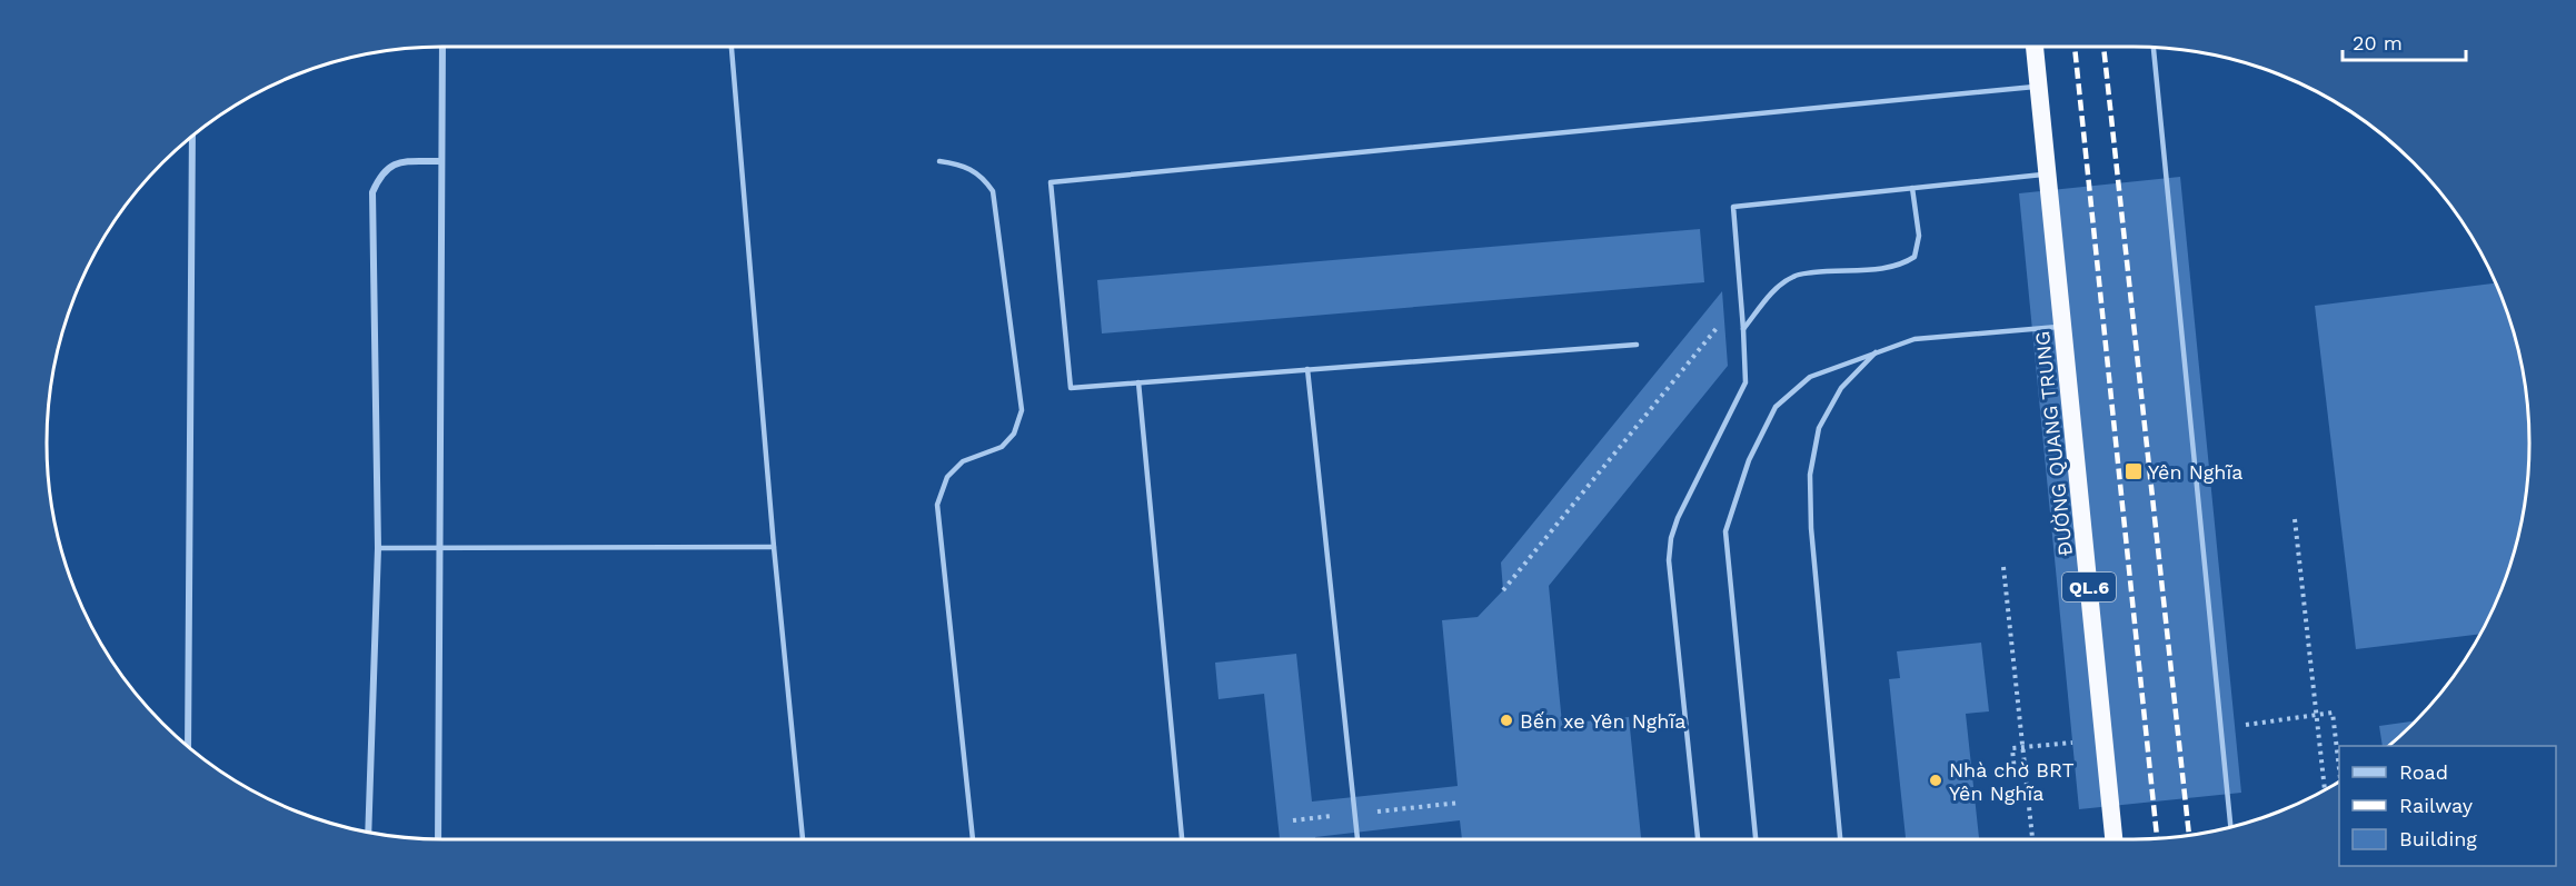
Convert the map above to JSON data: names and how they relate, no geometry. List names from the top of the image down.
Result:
{
  "streets": {
    "highway": ["ĐƯỜNG QUANG TRUNG", "QL.6"]
  },
  "places": {
    "transit": ["Yên Nghĩa"],
    "other": ["Bến xe Yên Nghĩa", "Nhà chờ BRT Yên Nghĩa"]
  },
  "legend": ["Road", "Railway", "Building"],
  "scale_bar": "20 m"
}
